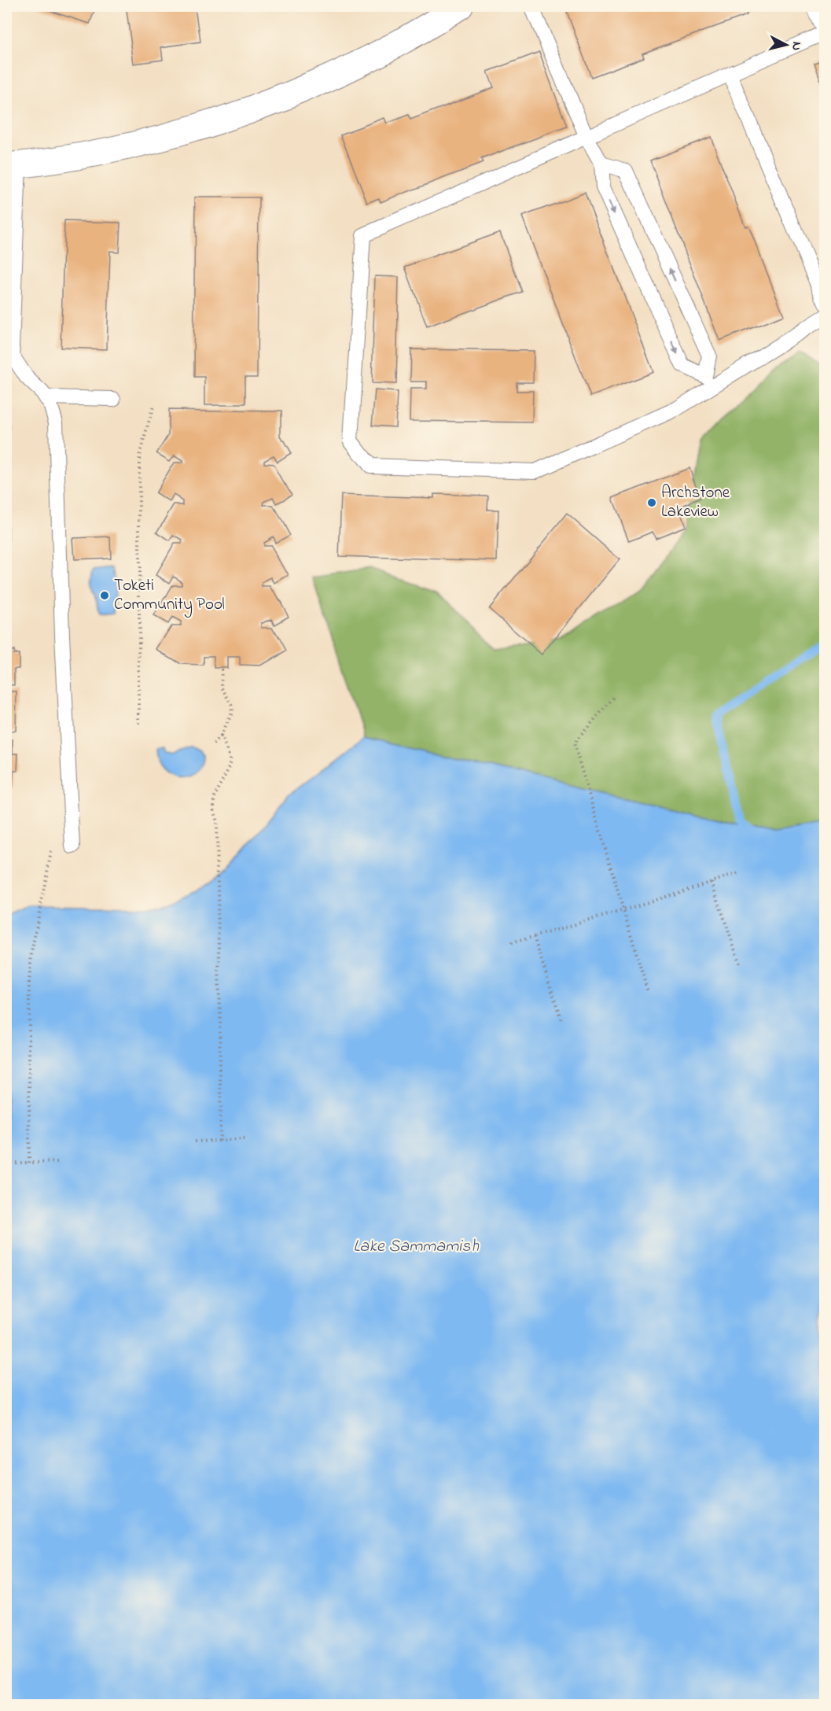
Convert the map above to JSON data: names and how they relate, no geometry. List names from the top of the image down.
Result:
{
  "water": ["Lake Sammamish"],
  "places": ["Archstone Lakeview", "Toketi Community Pool"],
  "north": "right"
}
